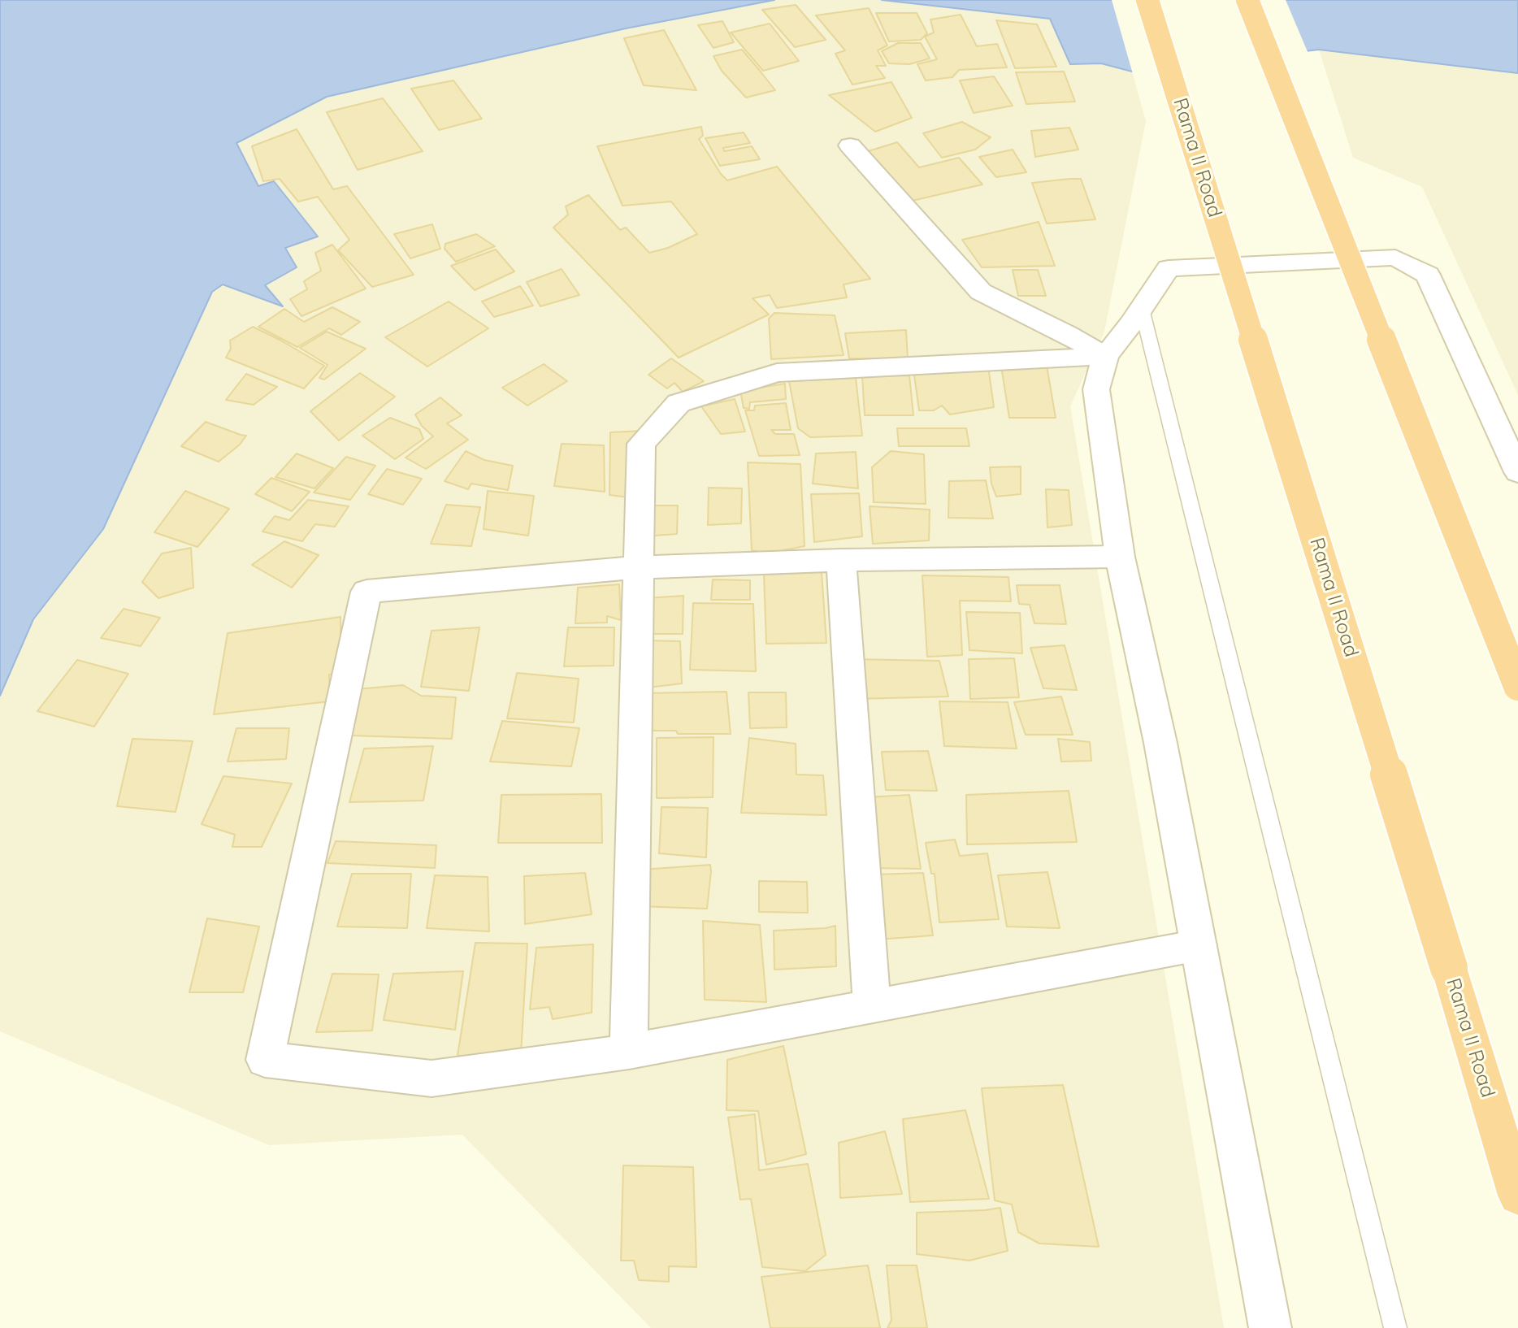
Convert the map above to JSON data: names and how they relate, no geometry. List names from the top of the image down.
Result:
{
  "streets": {
    "highway": ["Rama II Road"]
  }
}
